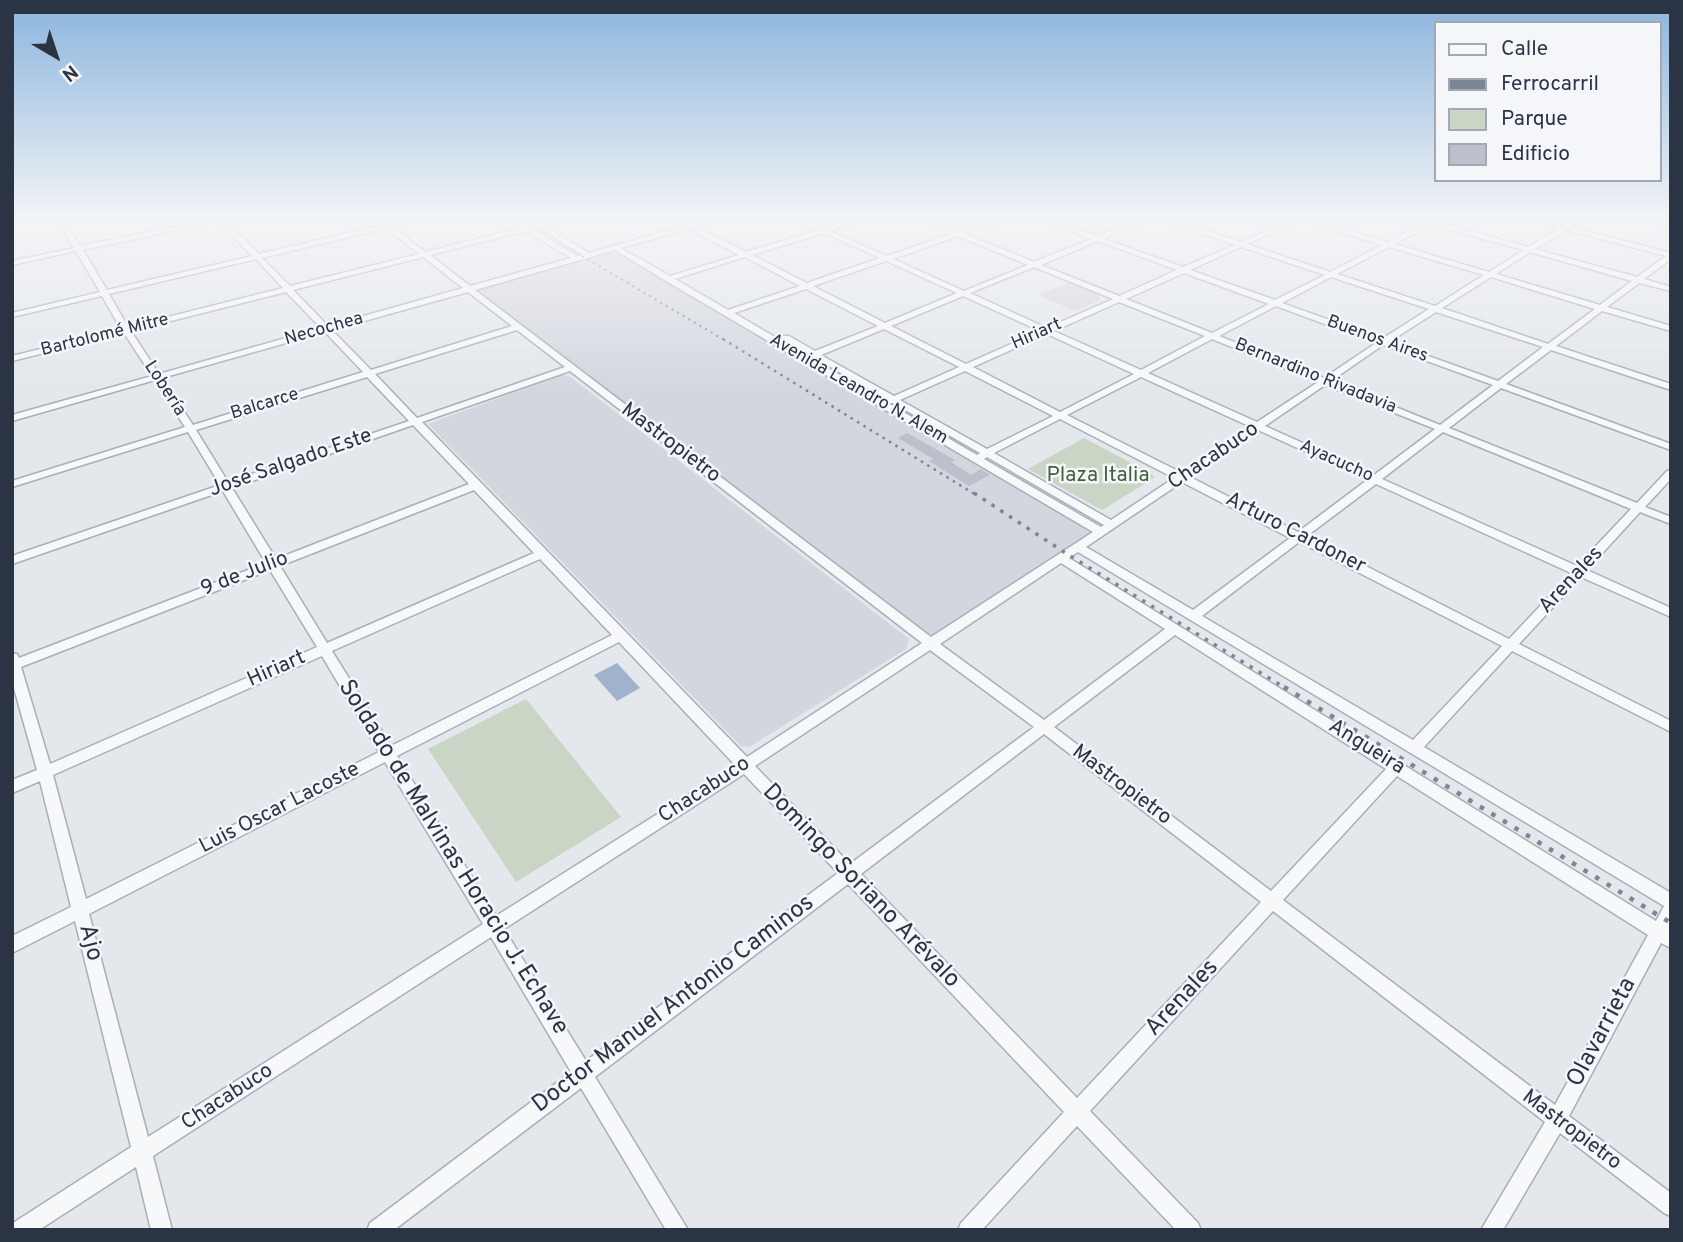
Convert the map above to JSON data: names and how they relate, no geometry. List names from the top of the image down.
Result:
{
  "streets": {
    "street": [
      "Necochea",
      "Hiriart",
      "Bartolomé Mitre",
      "Buenos Aires",
      "Bernardino Rivadavia",
      "Lobería",
      "Avenida Leandro N. Alem",
      "Balcarce",
      "Mastropietro",
      "Chacabuco",
      "Ayacucho",
      "José Salgado Este",
      "Arturo Cardoner",
      "9 de Julio",
      "Arenales",
      "Angueira",
      "Luis Oscar Lacoste",
      "Soldado de Malvinas Horacio J. Echave",
      "Domingo Soriano Arévalo",
      "Ajo",
      "Doctor Manuel Antonio Caminos",
      "Olavarrieta"
    ]
  },
  "crossings": [
    ["Necochea", "Lobería"],
    ["Necochea", "Mastropietro"],
    ["Necochea", "Domingo Soriano Arévalo"],
    ["Hiriart", "Bernardino Rivadavia"],
    ["Hiriart", "Avenida Leandro N. Alem"],
    ["Hiriart", "Ayacucho"],
    ["Hiriart", "Arturo Cardoner"],
    ["Hiriart", "Soldado de Malvinas Horacio J. Echave"],
    ["Hiriart", "Domingo Soriano Arévalo"],
    ["Hiriart", "Ajo"],
    ["Bartolomé Mitre", "Lobería"],
    ["Bartolomé Mitre", "Domingo Soriano Arévalo"],
    ["Buenos Aires", "Chacabuco"],
    ["Bernardino Rivadavia", "Chacabuco"],
    ["Bernardino Rivadavia", "Arenales"],
    ["Lobería", "Balcarce"],
    ["Lobería", "José Salgado Este"],
    ["Lobería", "Soldado de Malvinas Horacio J. Echave"],
    ["Avenida Leandro N. Alem", "Chacabuco"],
    ["Balcarce", "Mastropietro"],
    ["Balcarce", "Domingo Soriano Arévalo"],
    ["Mastropietro", "Chacabuco"],
    ["Mastropietro", "José Salgado Este"],
    ["Mastropietro", "Arenales"],
    ["Mastropietro", "Doctor Manuel Antonio Caminos"],
    ["Mastropietro", "Olavarrieta"],
    ["Chacabuco", "Ayacucho"],
    ["Chacabuco", "Arturo Cardoner"],
    ["Chacabuco", "Angueira"],
    ["Chacabuco", "Soldado de Malvinas Horacio J. Echave"],
    ["Chacabuco", "Domingo Soriano Arévalo"],
    ["Chacabuco", "Ajo"],
    ["Ayacucho", "Arenales"],
    ["José Salgado Este", "Soldado de Malvinas Horacio J. Echave"],
    ["José Salgado Este", "Domingo Soriano Arévalo"],
    ["Arturo Cardoner", "Arenales"],
    ["9 de Julio", "Soldado de Malvinas Horacio J. Echave"],
    ["9 de Julio", "Domingo Soriano Arévalo"],
    ["9 de Julio", "Ajo"],
    ["Arenales", "Angueira"],
    ["Arenales", "Domingo Soriano Arévalo"],
    ["Angueira", "Doctor Manuel Antonio Caminos"],
    ["Angueira", "Olavarrieta"],
    ["Luis Oscar Lacoste", "Soldado de Malvinas Horacio J. Echave"],
    ["Luis Oscar Lacoste", "Domingo Soriano Arévalo"],
    ["Luis Oscar Lacoste", "Ajo"],
    ["Soldado de Malvinas Horacio J. Echave", "Doctor Manuel Antonio Caminos"],
    ["Domingo Soriano Arévalo", "Doctor Manuel Antonio Caminos"]
  ],
  "parks": ["Plaza Italia"],
  "legend": [
    "Calle",
    "Ferrocarril",
    "Parque",
    "Edificio"
  ],
  "north": "bottom right"
}
